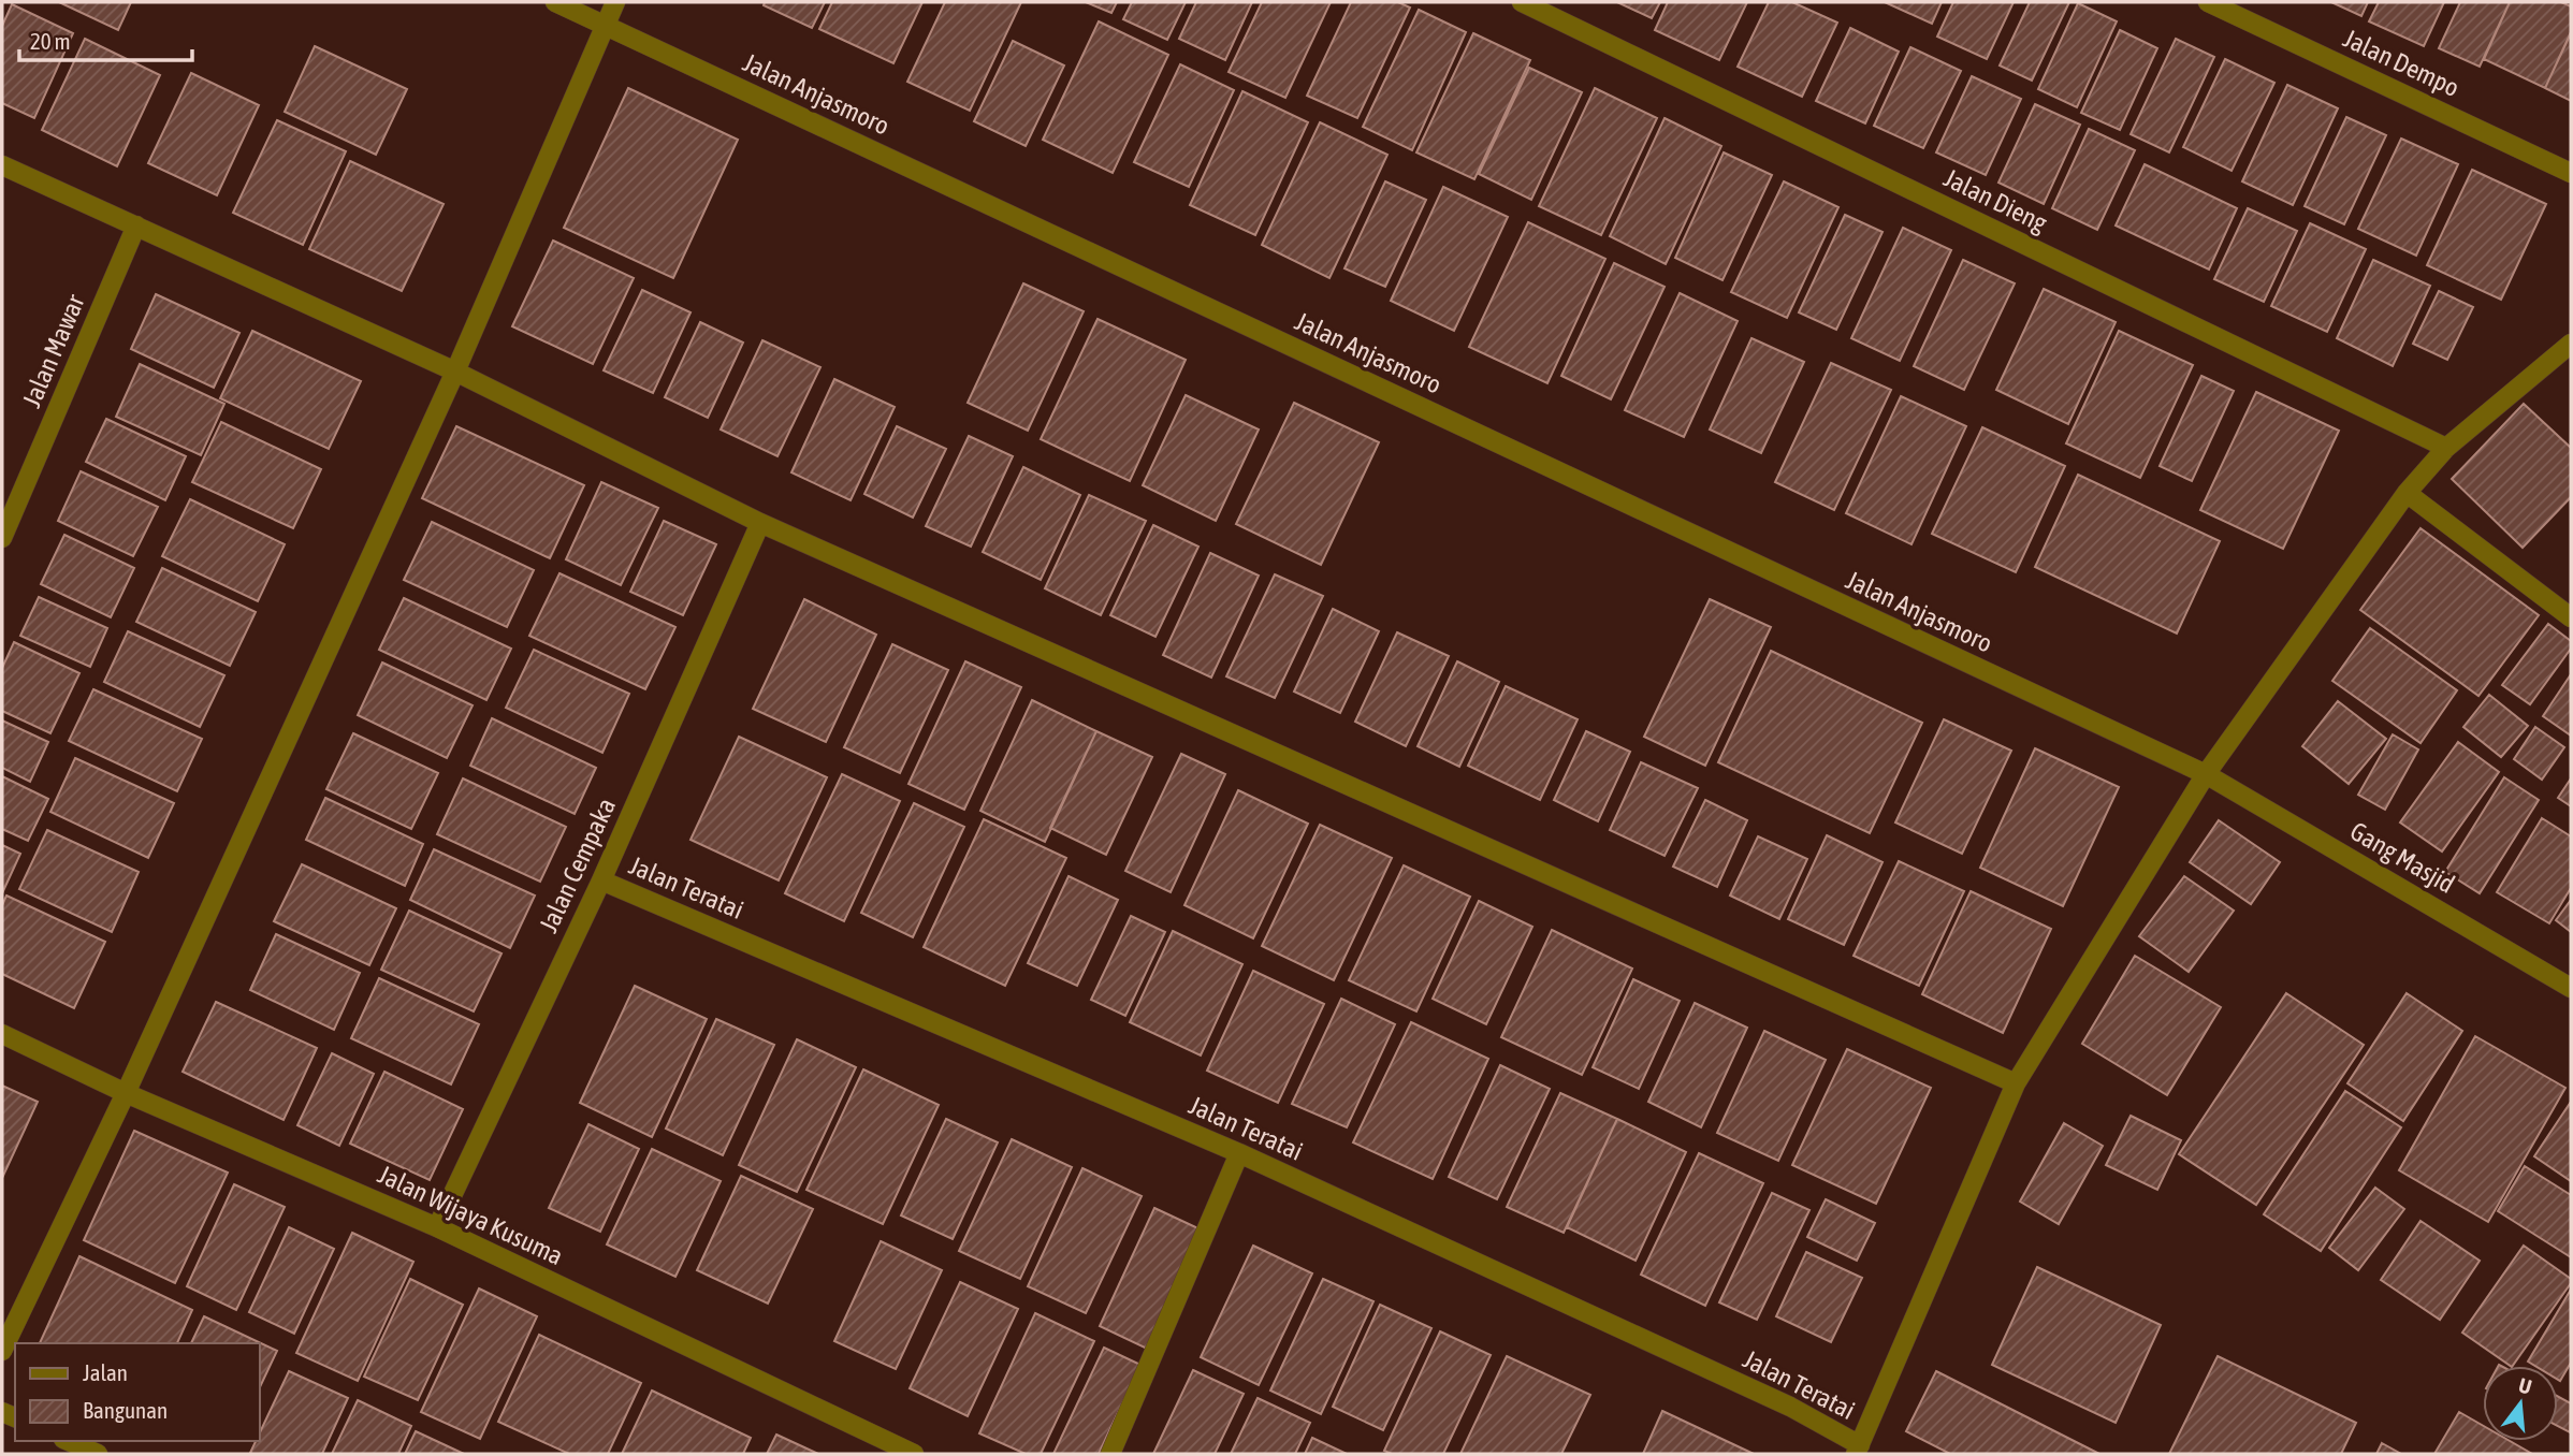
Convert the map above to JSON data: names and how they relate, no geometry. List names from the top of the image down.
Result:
{
  "streets": {
    "street": [
      "Jalan Dempo",
      "Jalan Anjasmoro",
      "Jalan Dieng",
      "Jalan Mawar",
      "Gang Masjid",
      "Jalan Cempaka",
      "Jalan Teratai",
      "Jalan Wijaya Kusuma"
    ]
  },
  "crossings": [
    ["Jalan Anjasmoro", "Gang Masjid"],
    ["Jalan Cempaka", "Jalan Teratai"],
    ["Jalan Cempaka", "Jalan Wijaya Kusuma"]
  ],
  "legend": ["Jalan", "Bangunan"],
  "scale_bar": "20 m",
  "north": "top"
}
